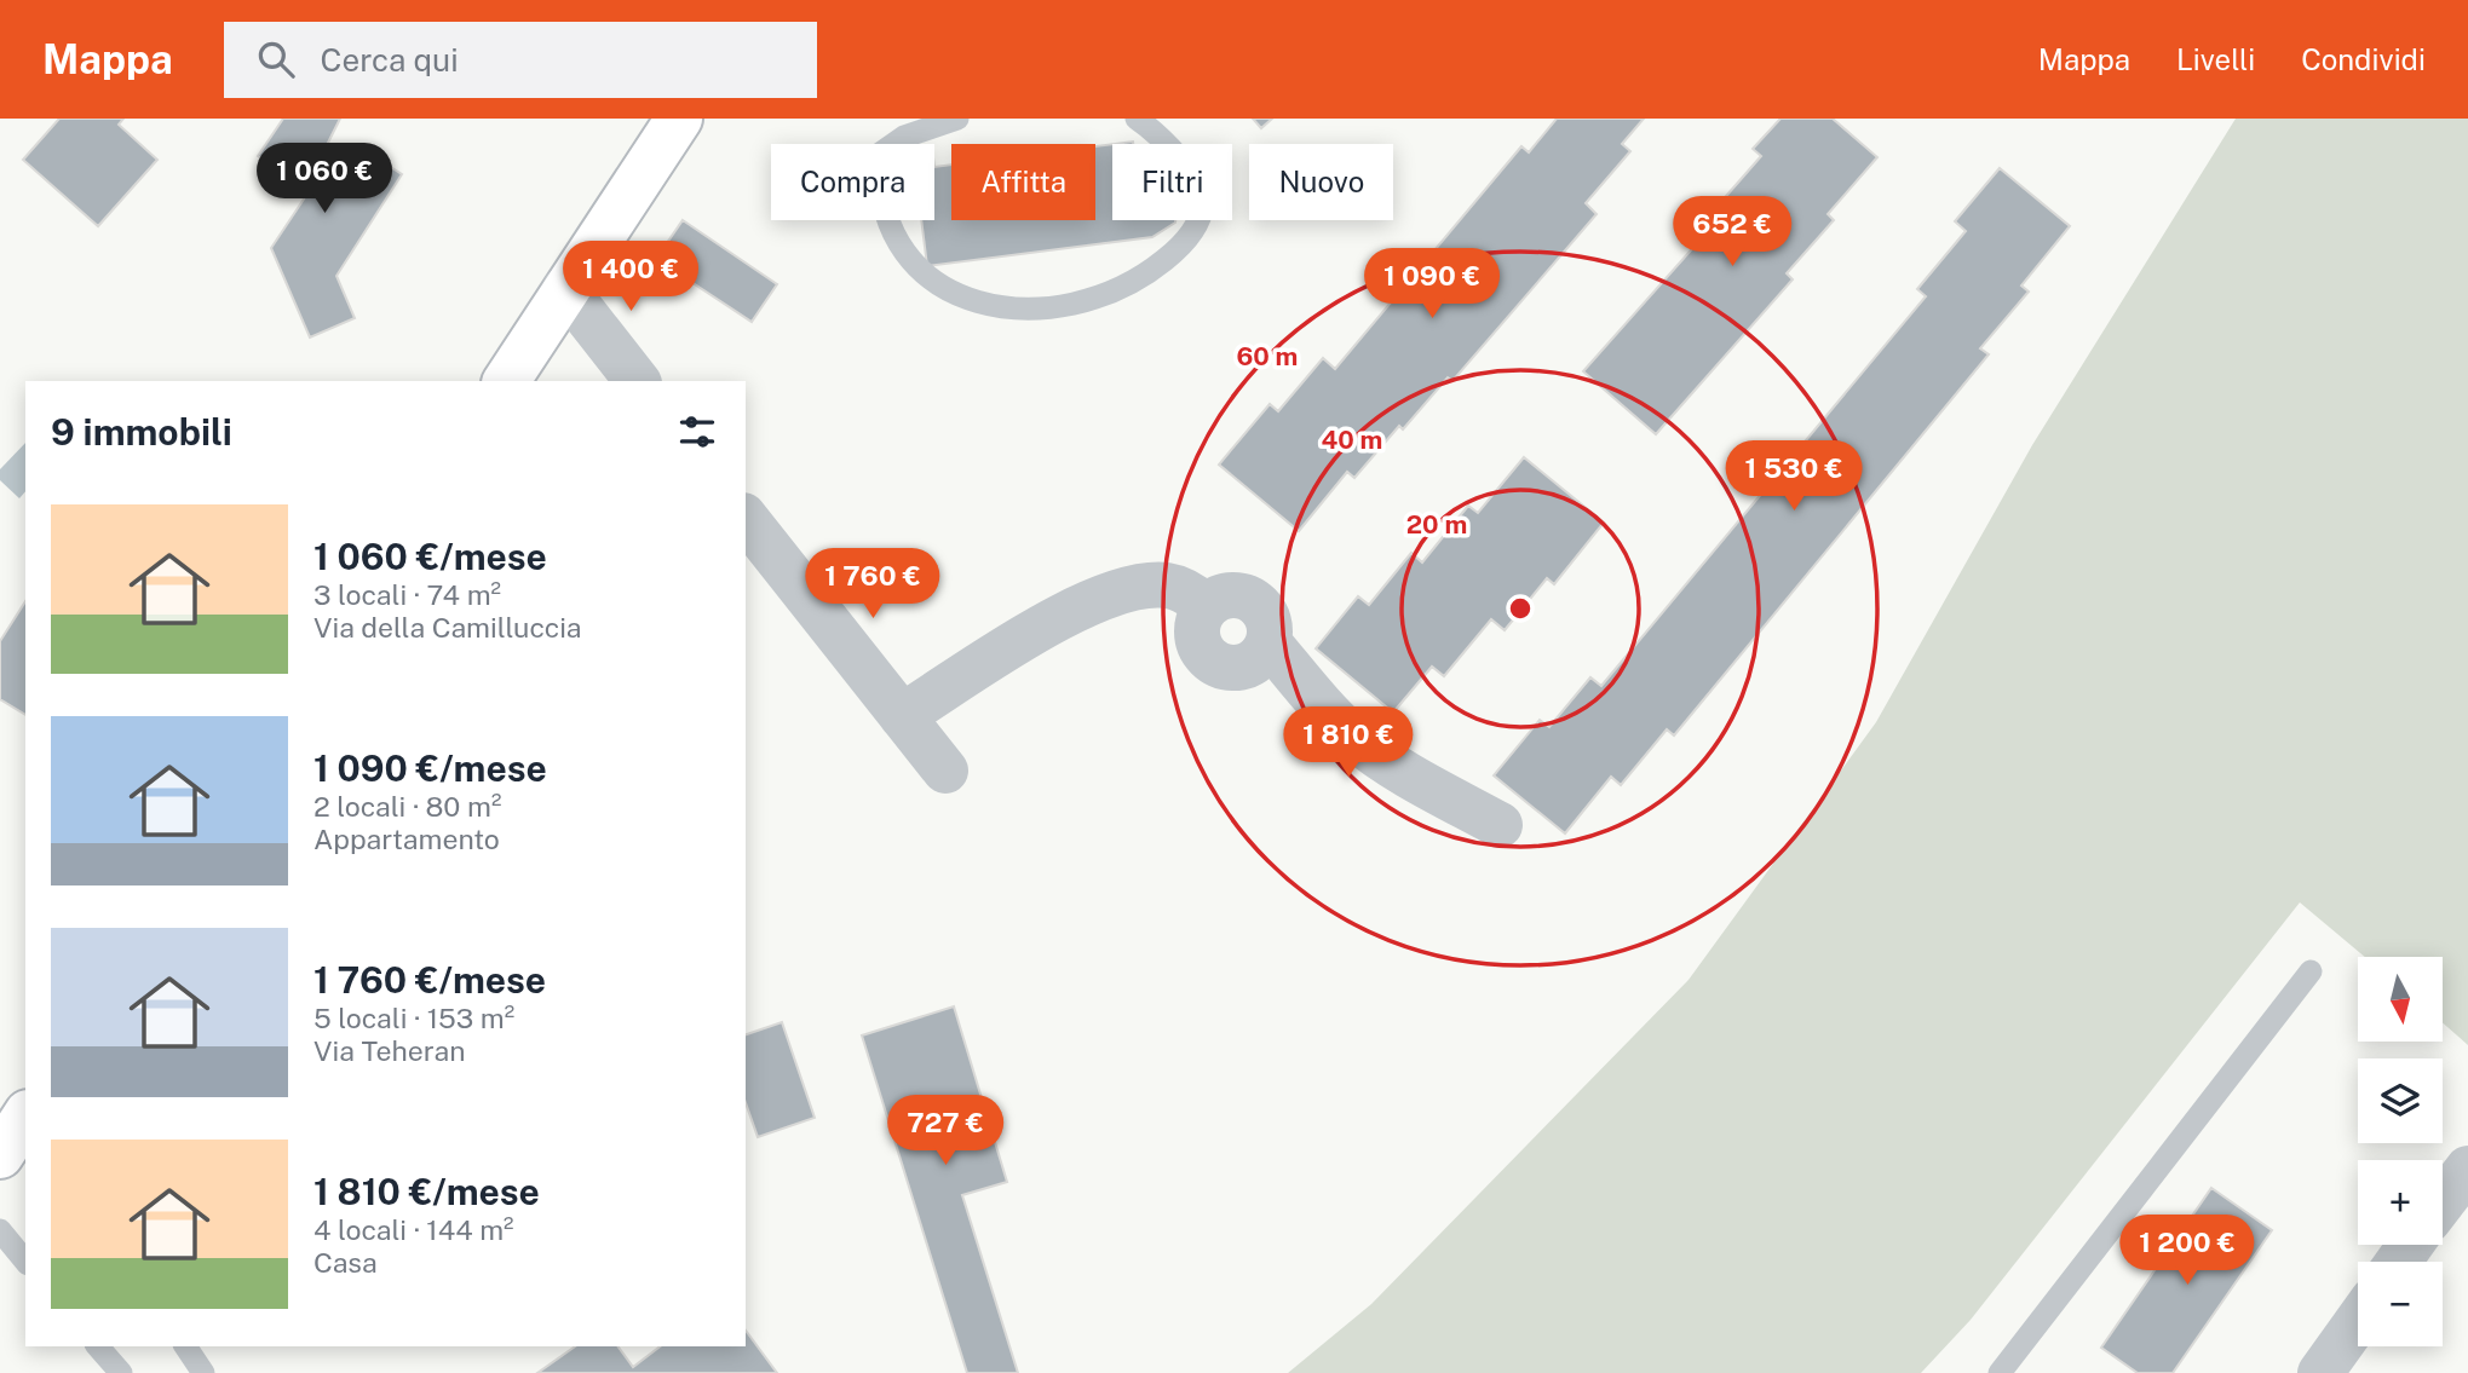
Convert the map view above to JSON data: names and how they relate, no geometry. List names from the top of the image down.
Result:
{
  "north": "bottom",
  "page": {
    "header": "Mappa",
    "search": "Cerca qui",
    "nav": ["Mappa", "Livelli", "Condividi"],
    "price": [
      "1 060 €",
      "652 €",
      "1 400 €",
      "1 090 €",
      "1 530 €",
      "1 760 €",
      "1 810 €",
      "727 €",
      "1 200 €"
    ],
    "chip": [
      "Compra",
      "Affitta",
      "Filtri",
      "Nuovo"
    ],
    "heading": "9 immobili",
    "list": [
      {
        "name": "1 060 €/mese",
        "note": "3 locali · 74 m² · Via della Camilluccia"
      },
      {
        "name": "1 090 €/mese",
        "note": "2 locali · 80 m² · Appartamento"
      },
      {
        "name": "1 760 €/mese",
        "note": "5 locali · 153 m² · Via Teheran"
      },
      {
        "name": "1 810 €/mese",
        "note": "4 locali · 144 m² · Casa"
      }
    ],
    "map_buttons": ["+", "−"]
  },
  "rings": ["60 m", "40 m", "20 m"]
}
